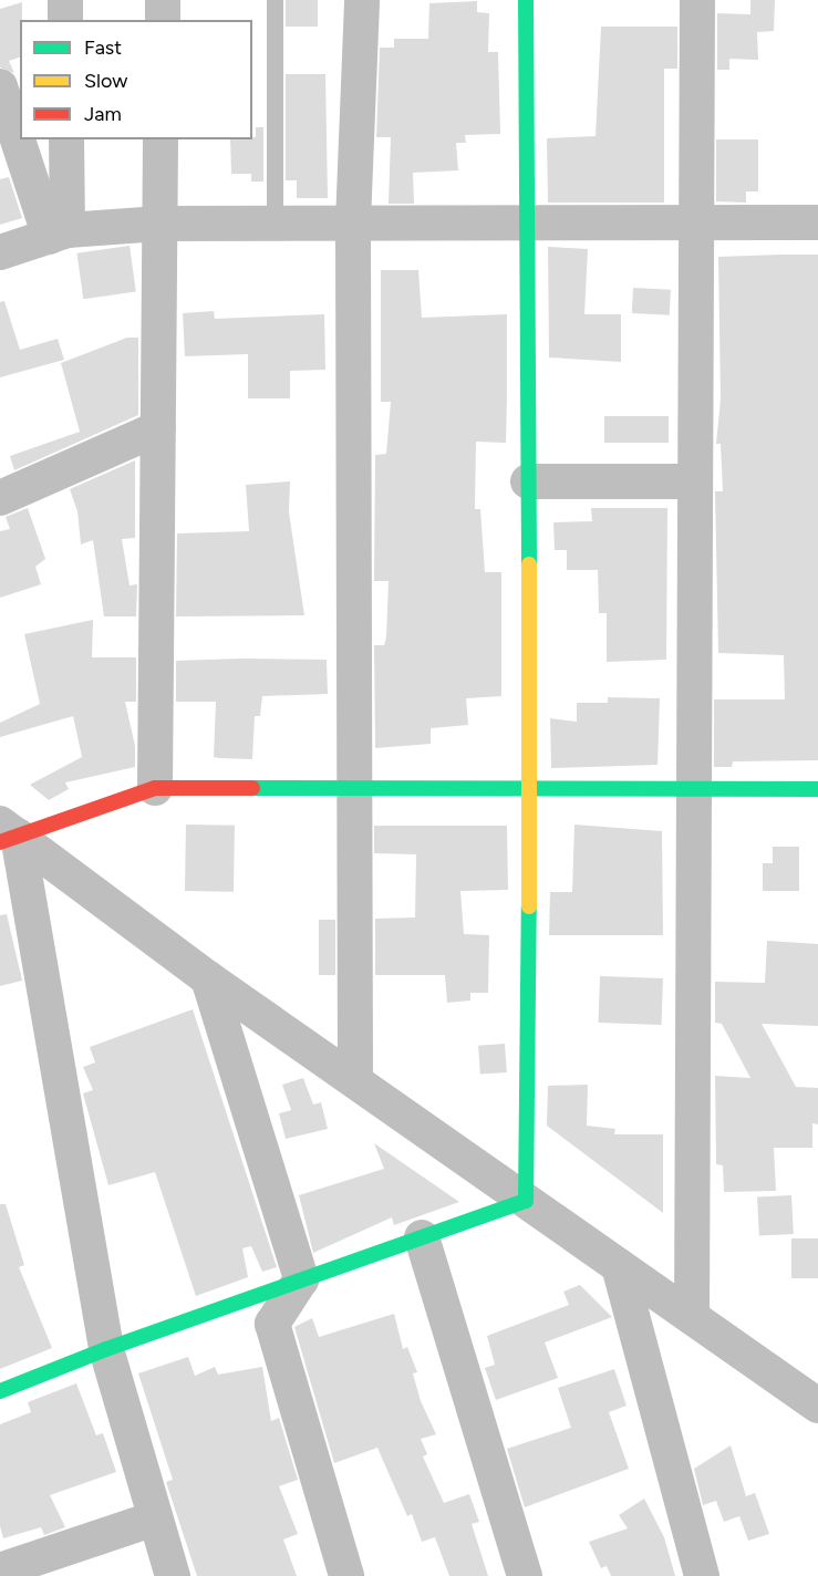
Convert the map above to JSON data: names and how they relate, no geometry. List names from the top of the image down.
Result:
{
  "legend": ["Fast", "Slow", "Jam"]
}
